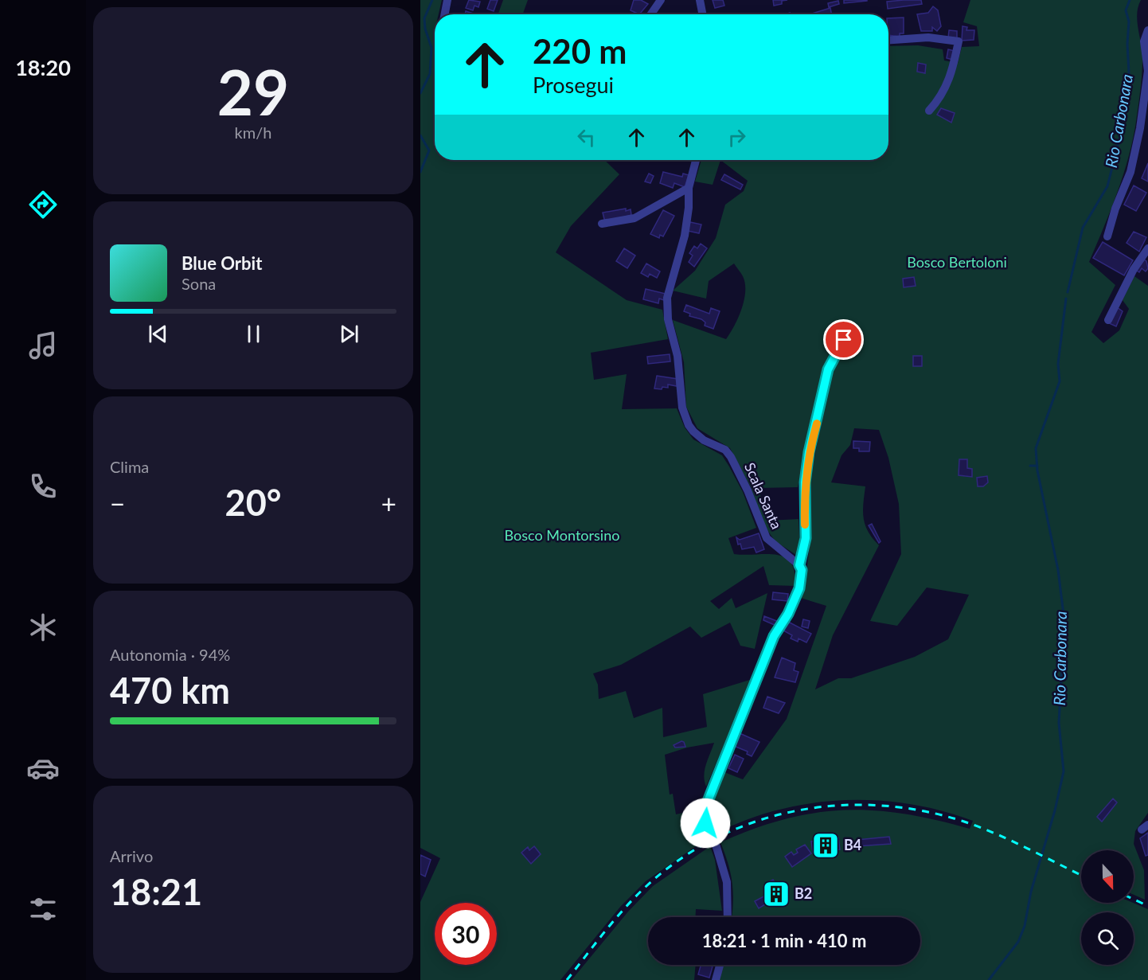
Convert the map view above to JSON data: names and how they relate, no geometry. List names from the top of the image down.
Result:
{
  "streets": {
    "street": ["Scala Santa"]
  },
  "water": ["Rio Carbonara"],
  "parks": ["Bosco Bertoloni", "Bosco Montorsino"],
  "places": {
    "building": ["B4", "B2"]
  },
  "north": "bottom",
  "page": {
    "tabs": "18:20",
    "tile": [
      ["29", "km/h"],
      "Clima",
      ["Autonomia · 94%", "470 km"],
      ["Arrivo", "18:21"]
    ],
    "turn": ["220 m", "Prosegui"],
    "song": ["Blue Orbit", "Sona"],
    "heat": ["−", "20°", "+"],
    "limit": "30",
    "trip": "18:21 · 1 min · 410 m"
  }
}
